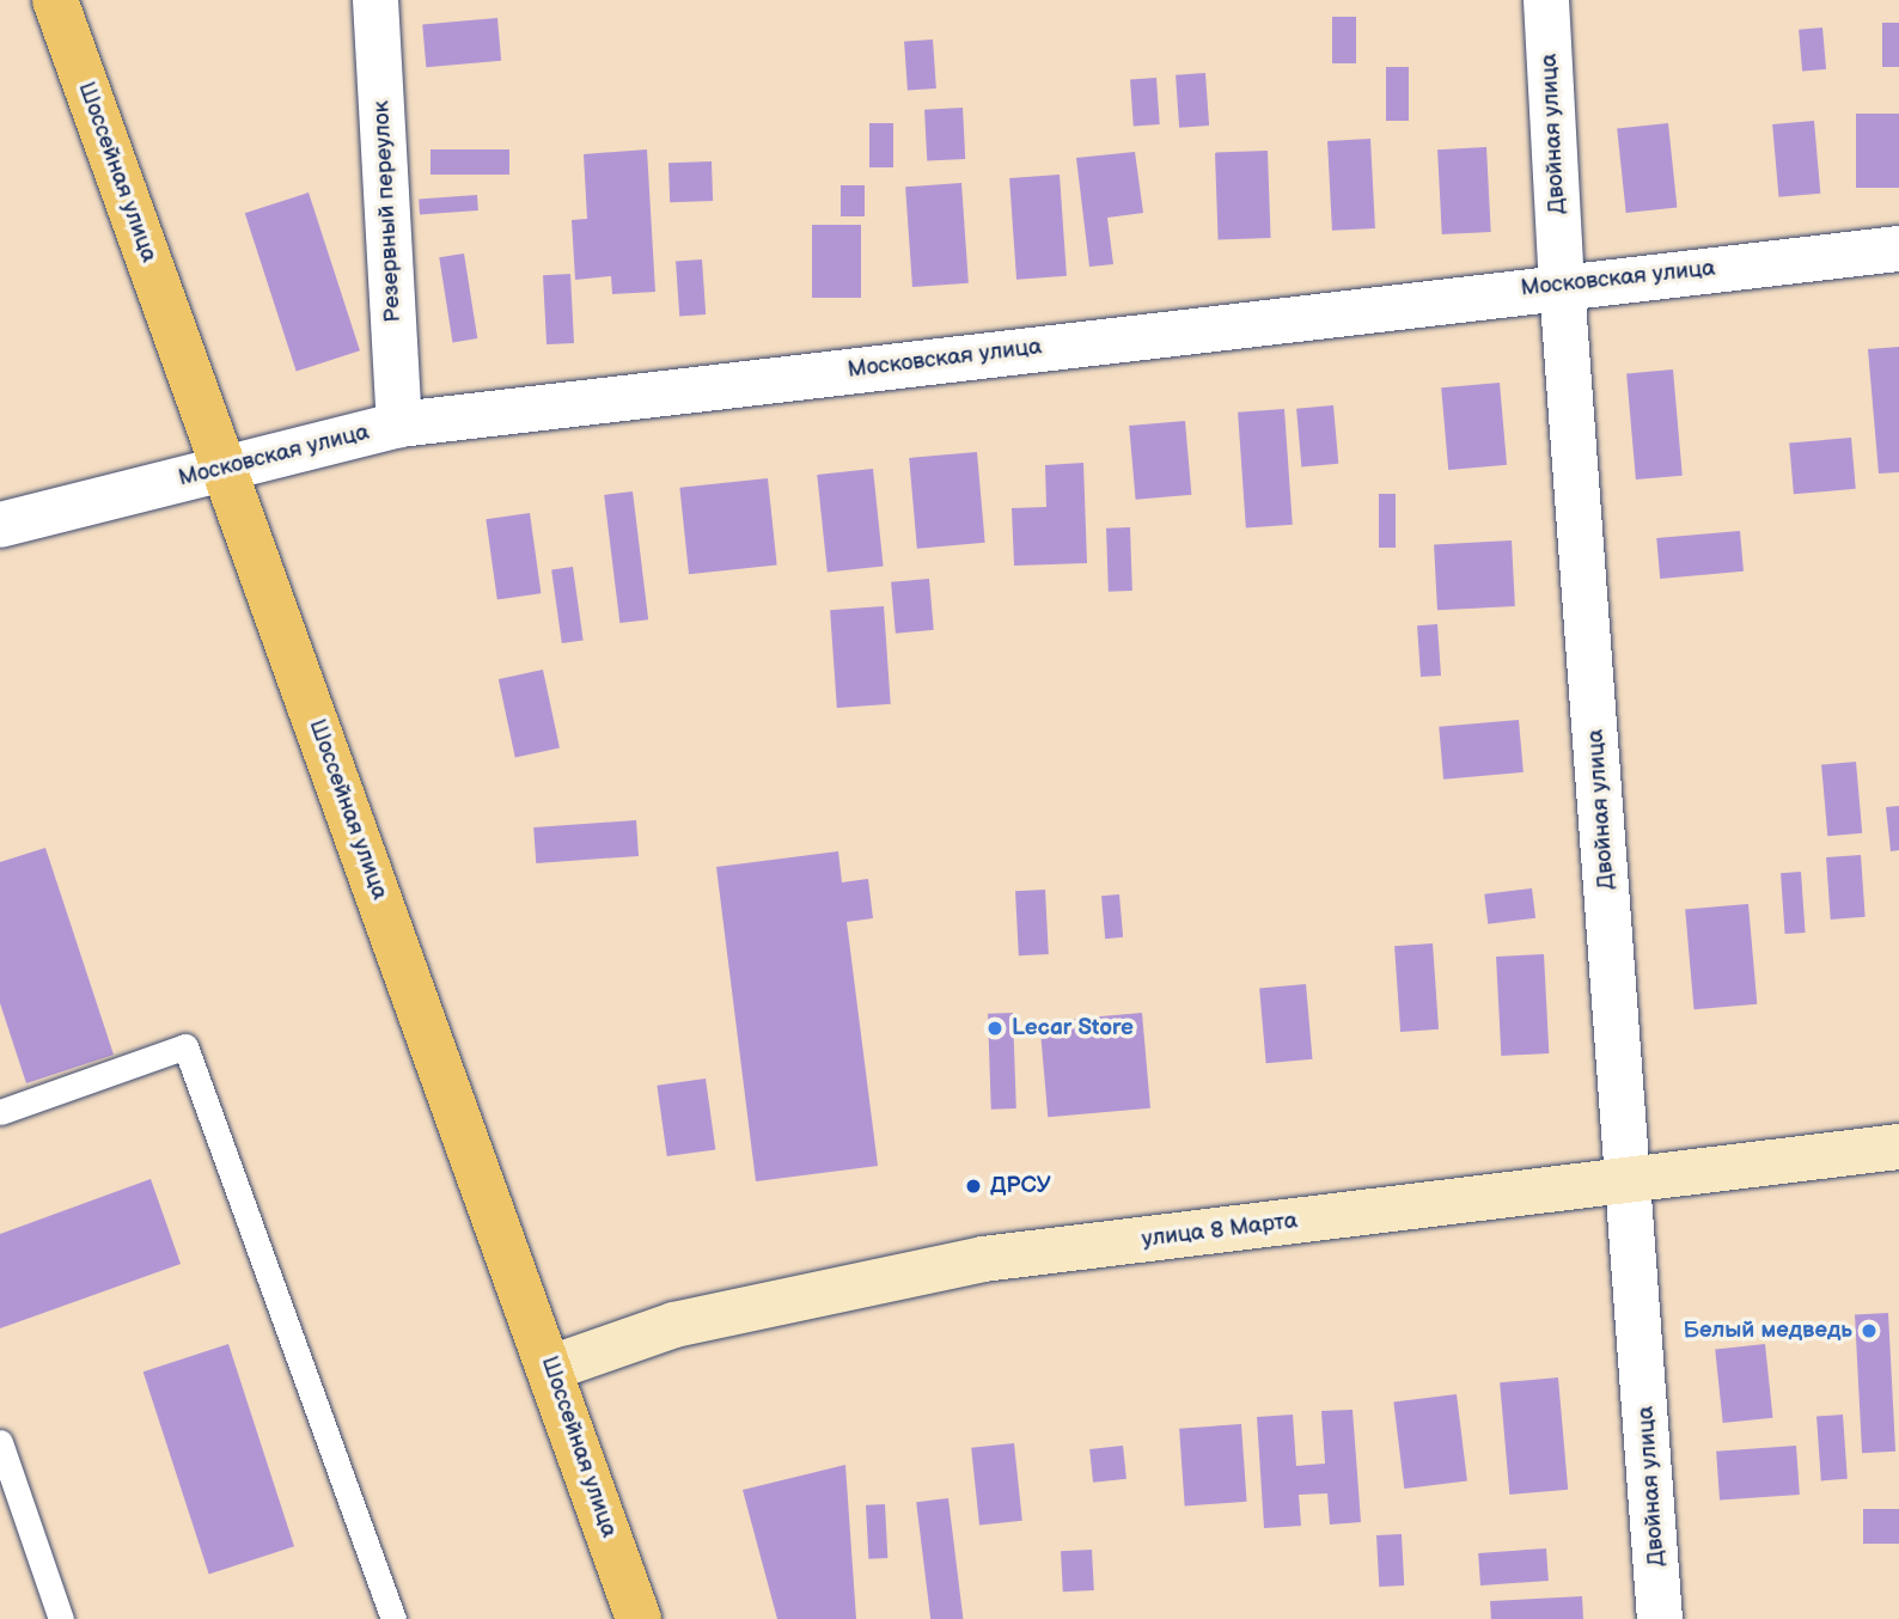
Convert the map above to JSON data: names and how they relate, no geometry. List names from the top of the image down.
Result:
{
  "streets": {
    "highway": ["Шоссейная улица"],
    "main road": ["улица 8 Марта"],
    "street": ["Двойная улица", "Резервный переулок", "Московская улица"]
  },
  "crossings": [
    ["Двойная улица", "Московская улица"],
    ["Двойная улица", "улица 8 Марта"],
    ["Шоссейная улица", "Московская улица"],
    ["Шоссейная улица", "улица 8 Марта"],
    ["Резервный переулок", "Московская улица"]
  ],
  "places": ["Lecar Store", "ДРСУ", "Белый медведь"]
}
